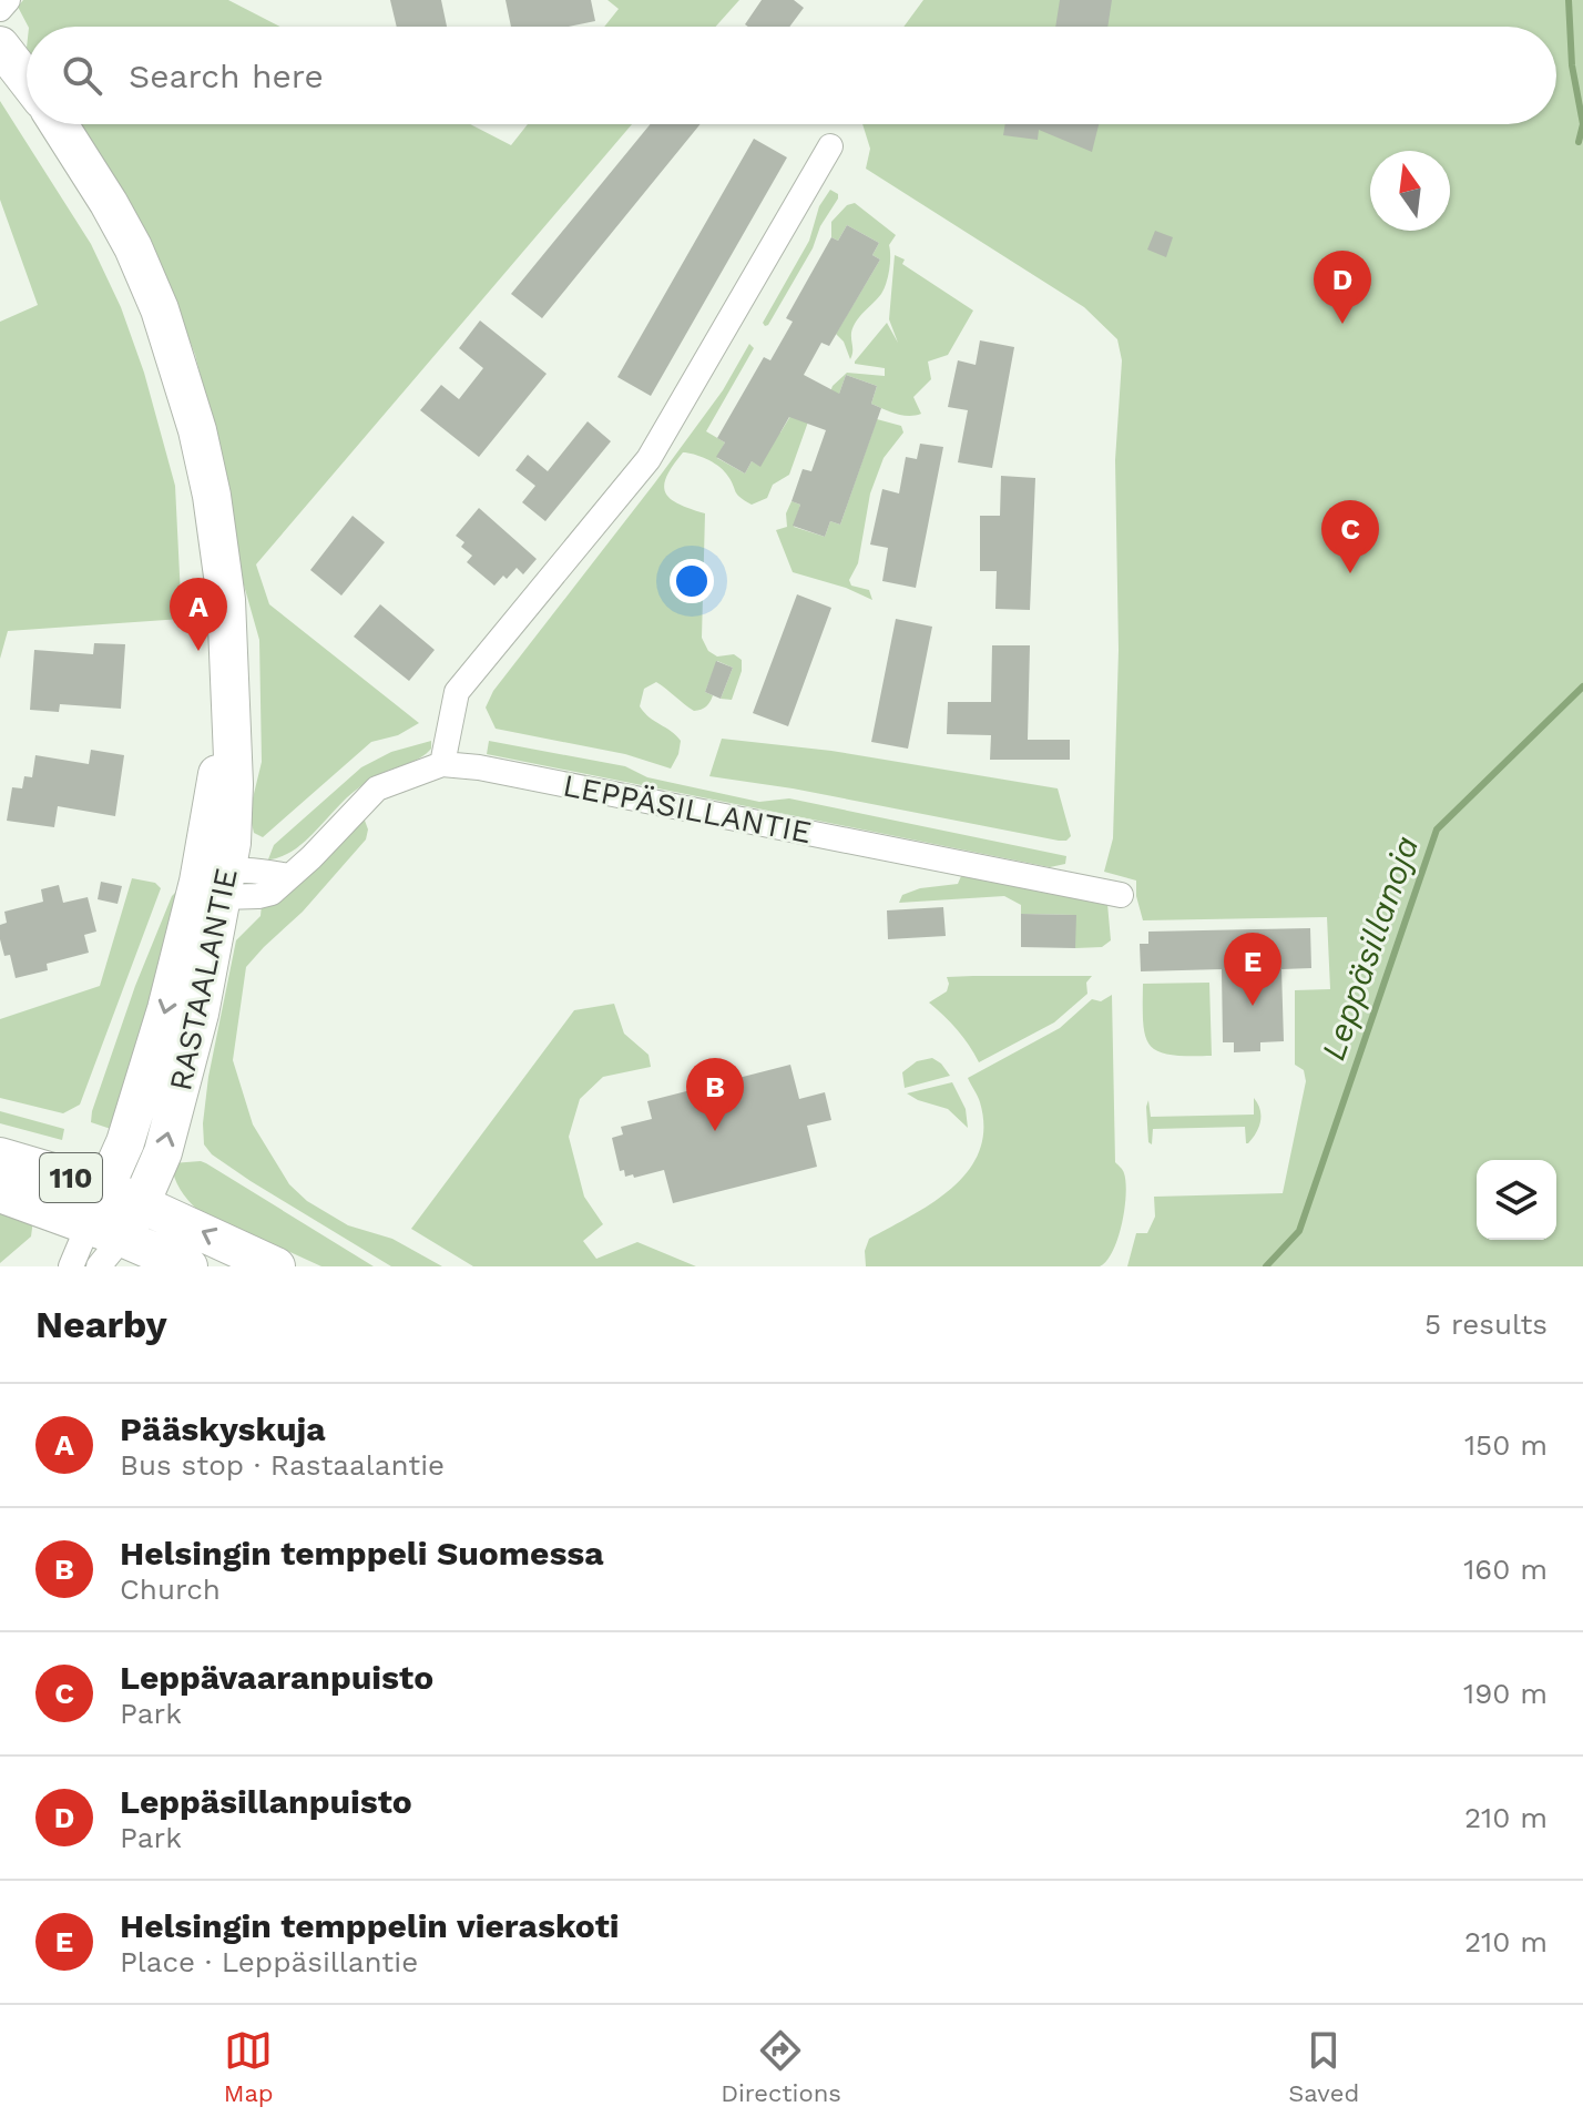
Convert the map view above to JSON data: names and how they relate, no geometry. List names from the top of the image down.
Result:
{
  "streets": {
    "main road": ["RASTAALANTIE", "110"],
    "street": ["LEPPÄSILLANTIE"]
  },
  "crossings": [
    ["LEPPÄSILLANTIE", "RASTAALANTIE"],
    ["RASTAALANTIE", "110"]
  ],
  "water": ["Leppäsillanoja"],
  "north": "top",
  "page": {
    "search": "Search here",
    "pins": [
      "D",
      "C",
      "A",
      "E",
      "B"
    ],
    "heading": ["Nearby", "5 results"],
    "list": [
      {
        "mark": "A",
        "name": "Pääskyskuja",
        "note": "Bus stop · Rastaalantie",
        "value": "150 m"
      },
      {
        "mark": "B",
        "name": "Helsingin temppeli Suomessa",
        "note": "Church",
        "value": "160 m"
      },
      {
        "mark": "C",
        "name": "Leppävaaranpuisto",
        "note": "Park",
        "value": "190 m"
      },
      {
        "mark": "D",
        "name": "Leppäsillanpuisto",
        "note": "Park",
        "value": "210 m"
      },
      {
        "mark": "E",
        "name": "Helsingin temppelin vieraskoti",
        "note": "Place · Leppäsillantie",
        "value": "210 m"
      }
    ],
    "nav": ["Map", "Directions", "Saved"]
  }
}
